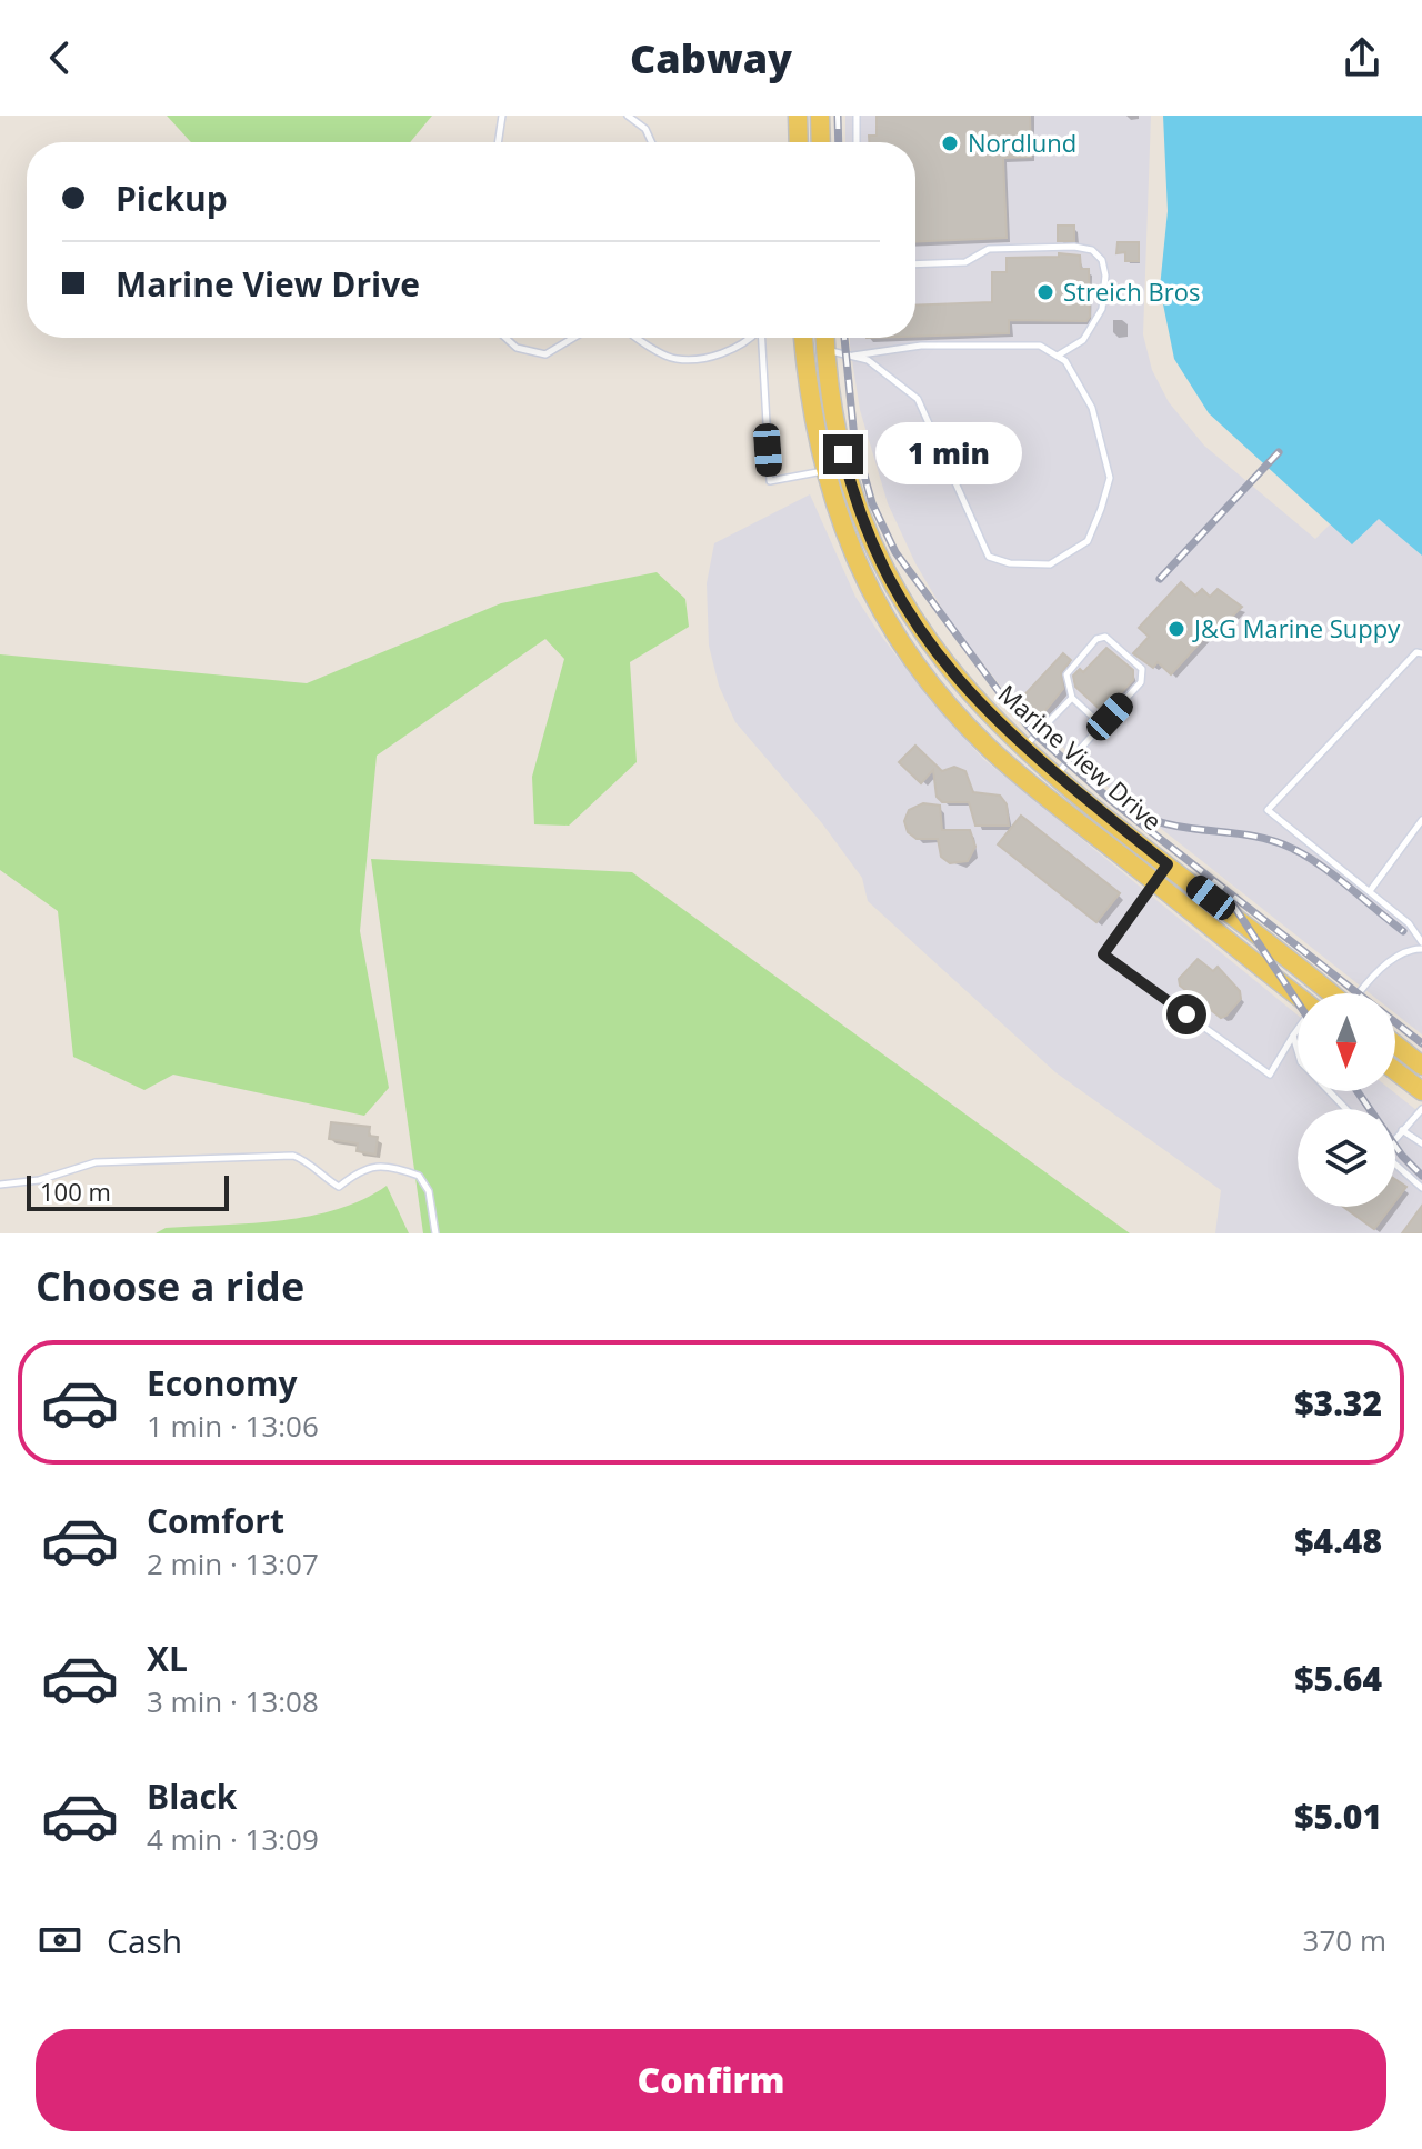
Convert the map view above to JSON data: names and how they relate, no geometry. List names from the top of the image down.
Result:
{
  "streets": {
    "main road": ["Marine View Drive"]
  },
  "places": ["Nordlund", "Streich Bros", "J&G Marine Suppy"],
  "scale_bar": "100 m",
  "north": "bottom",
  "page": {
    "header": "Cabway",
    "banner": ["Pickup", "Marine View Drive"],
    "bubble": "1 min",
    "scale": "100 m",
    "heading": "Choose a ride",
    "list": [
      {
        "name": "Economy",
        "note": "1 min · 13:06",
        "value": "$3.32"
      },
      {
        "name": "Comfort",
        "note": "2 min · 13:07",
        "value": "$4.48"
      },
      {
        "name": "XL",
        "note": "3 min · 13:08",
        "value": "$5.64"
      },
      {
        "name": "Black",
        "note": "4 min · 13:09",
        "value": "$5.01"
      }
    ],
    "pay": ["Cash", "370 m"],
    "buttons": "Confirm"
  }
}
